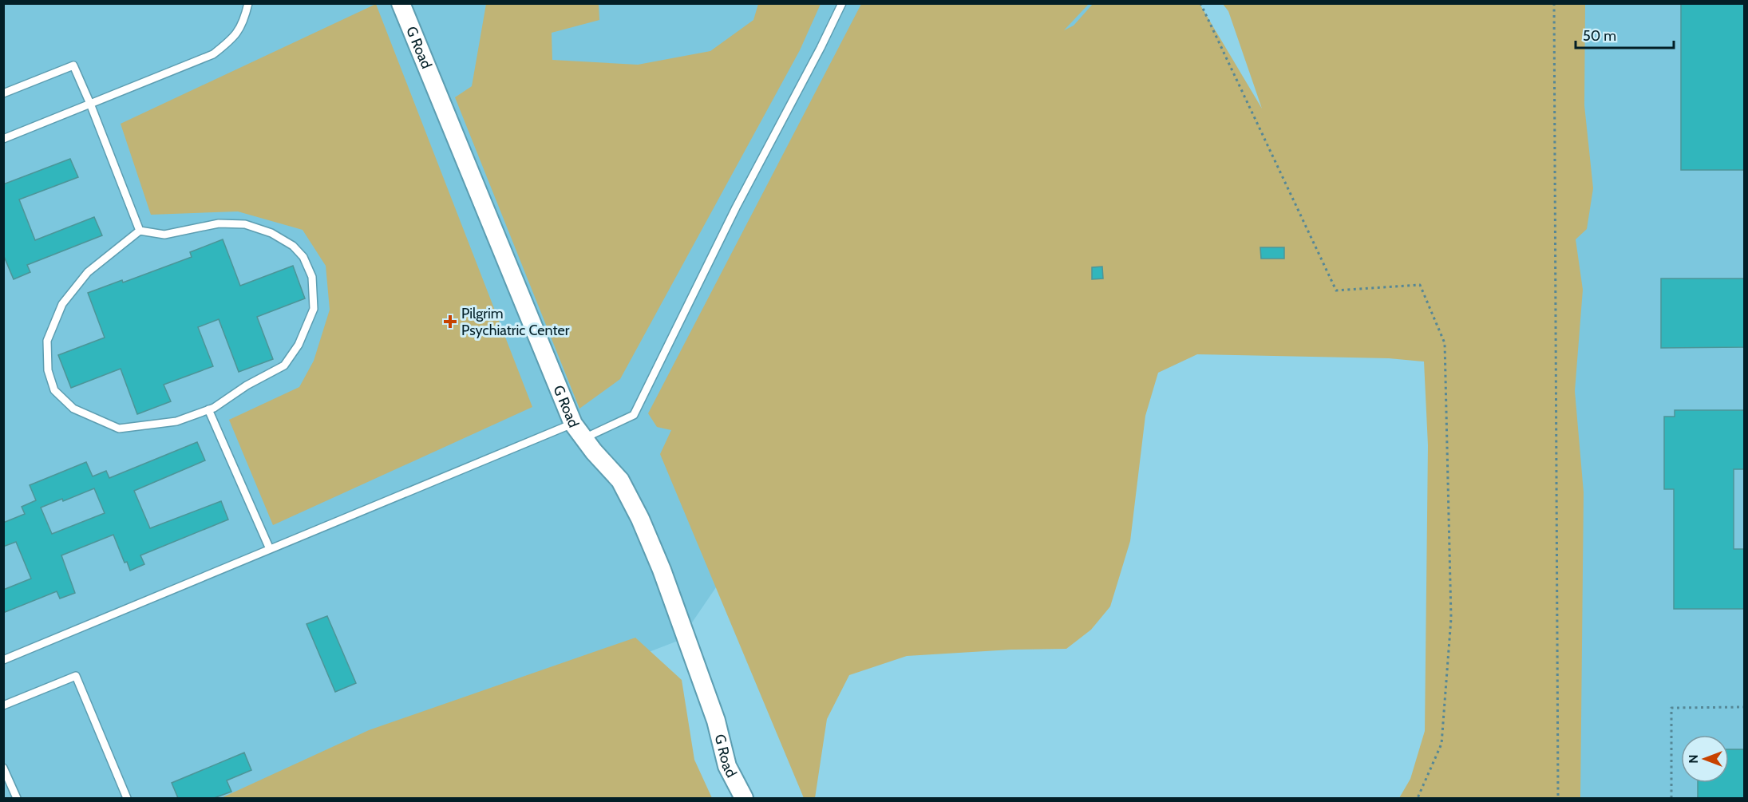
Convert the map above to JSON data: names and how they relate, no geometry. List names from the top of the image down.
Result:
{
  "streets": {
    "street": ["G Road"]
  },
  "places": {
    "health": ["Pilgrim Psychiatric Center"]
  },
  "scale_bar": "50 m",
  "north": "left"
}
